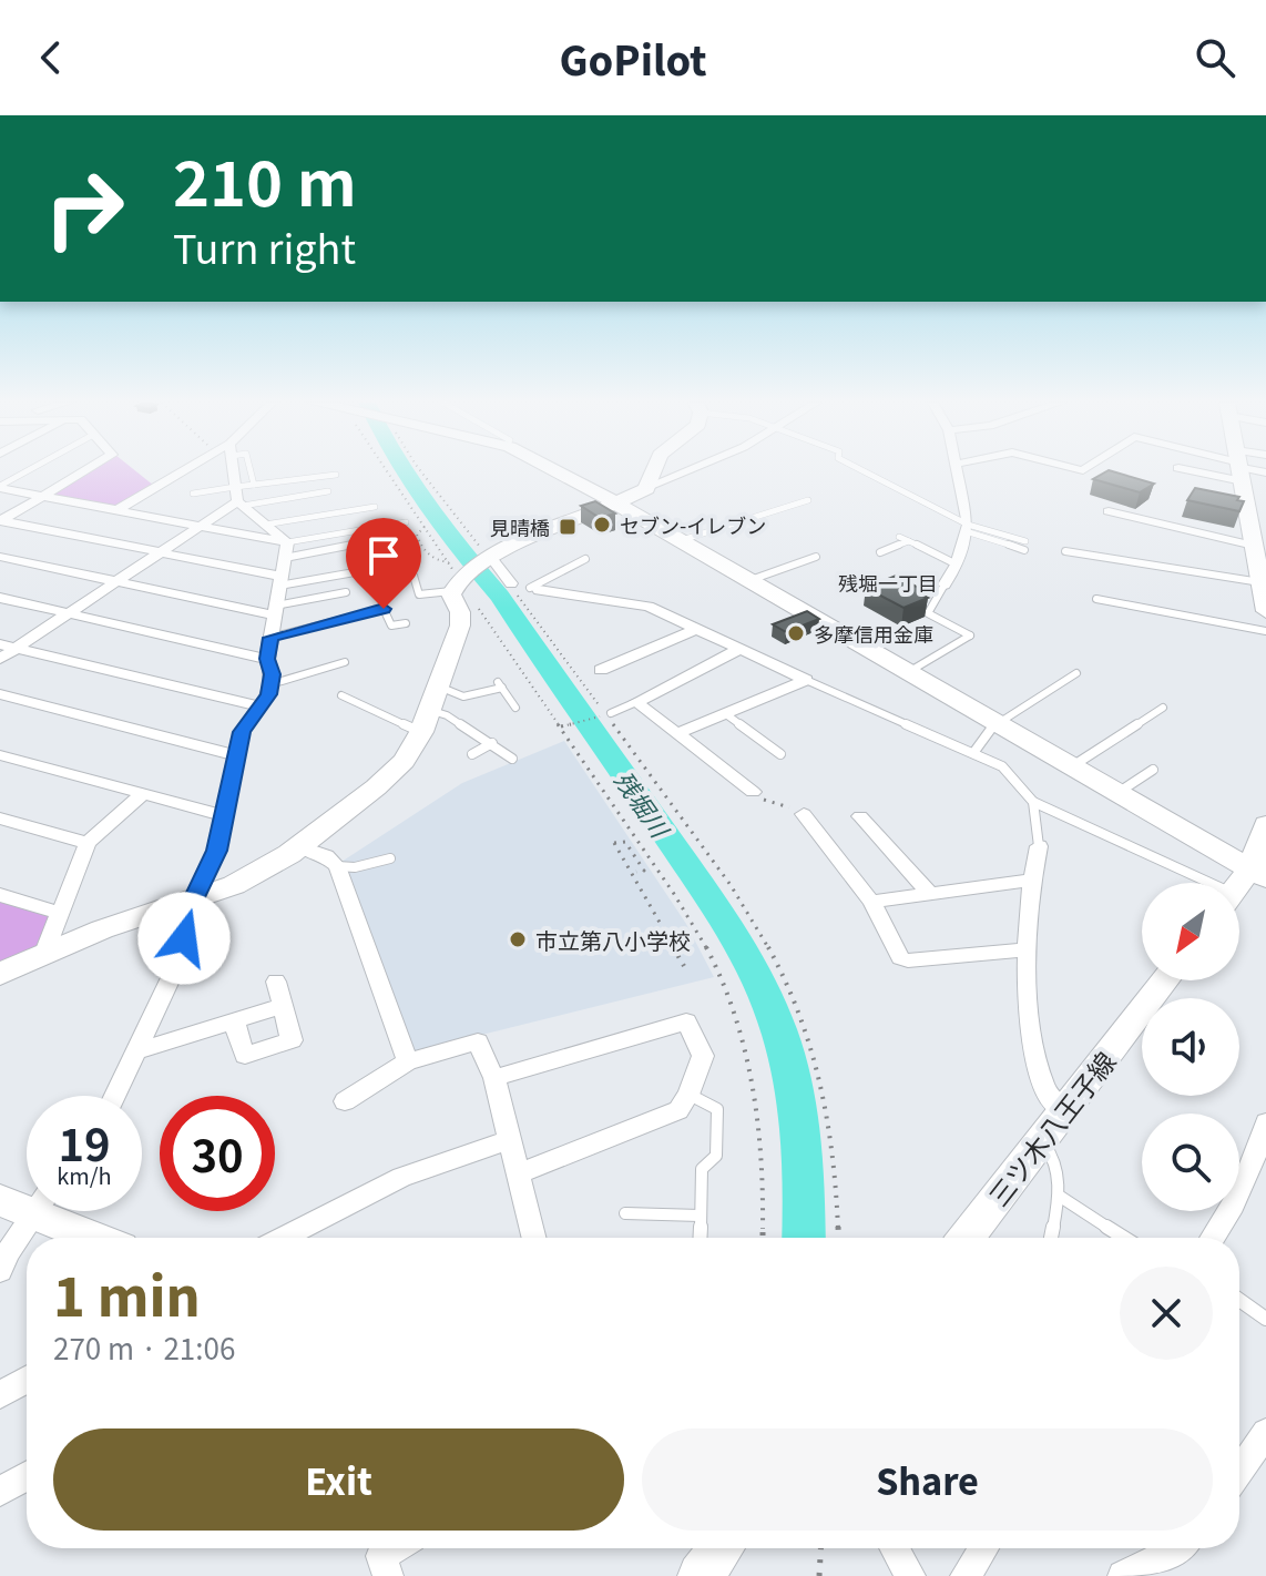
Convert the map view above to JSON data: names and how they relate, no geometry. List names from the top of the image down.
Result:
{
  "streets": {
    "street": ["三ツ木八王子線"]
  },
  "districts": ["残堀一丁目"],
  "water": ["残堀川"],
  "places": {
    "other": ["セブン-イレブン", "多摩信用金庫", "市立第八小学校"],
    "transit": ["見晴橋"]
  },
  "north": "bottom left",
  "page": {
    "header": "GoPilot",
    "turn": ["210 m", "Turn right"],
    "speed": "19 km/h",
    "limit": "30",
    "heading": ["1 min", "270 m · 21:06"],
    "buttons": ["Exit", "Share"]
  }
}
